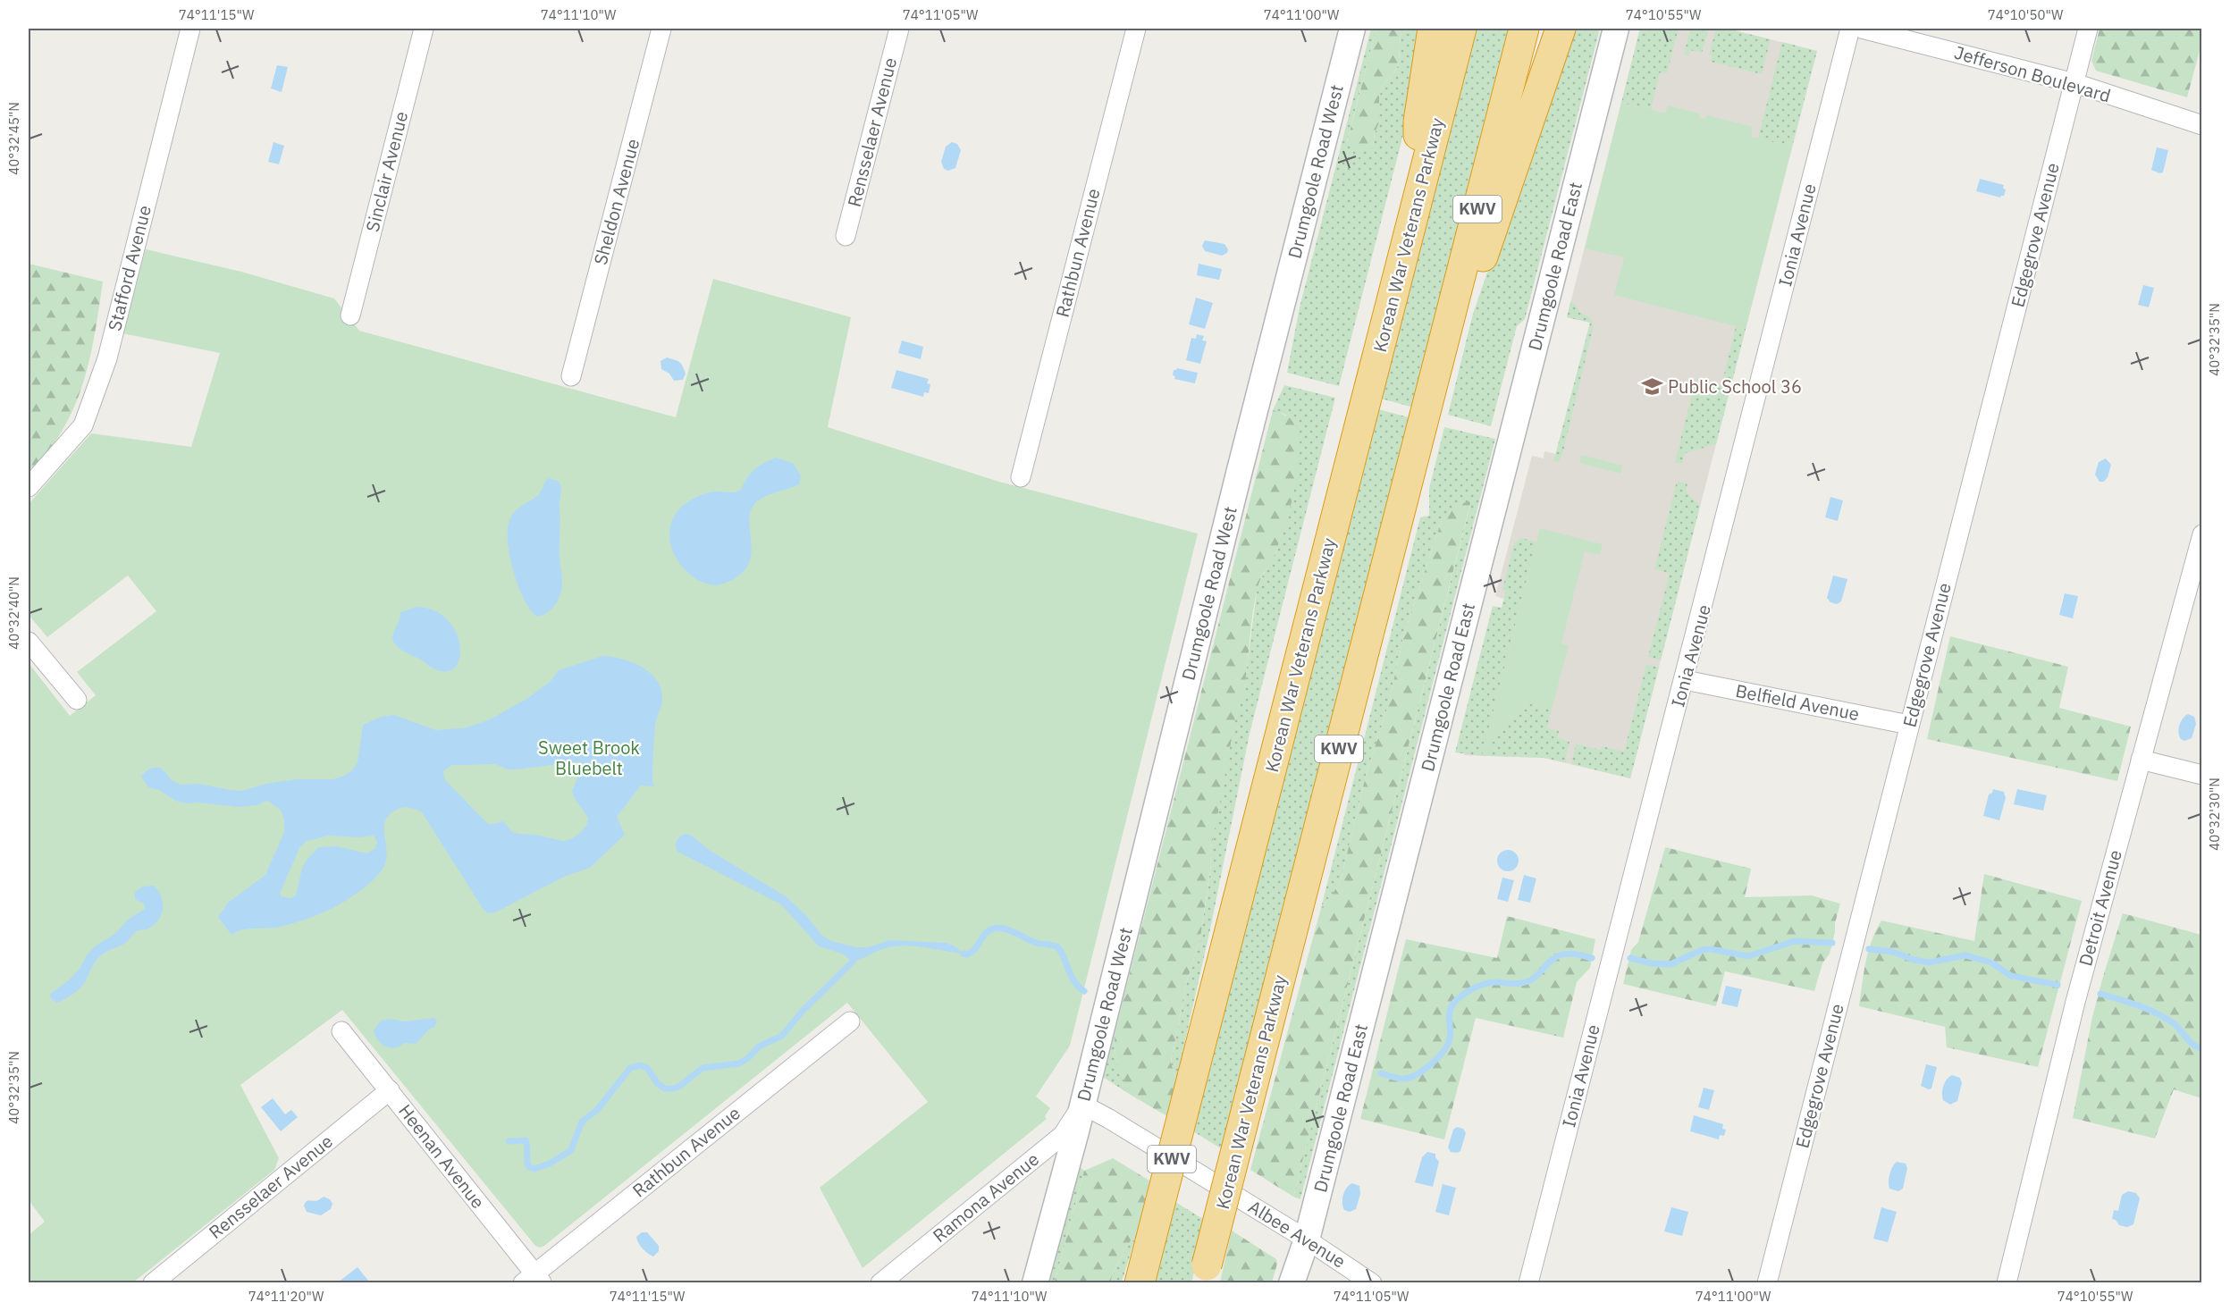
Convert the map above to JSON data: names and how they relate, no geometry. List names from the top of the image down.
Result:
{
  "streets": {
    "highway": ["KWV", "Korean War Veterans Parkway"],
    "main road": ["Drumgoole Road West", "Drumgoole Road East"],
    "street": [
      "Jefferson Boulevard",
      "Rensselaer Avenue",
      "Sinclair Avenue",
      "Sheldon Avenue",
      "Ionia Avenue",
      "Edgegrove Avenue",
      "Rathbun Avenue",
      "Stafford Avenue",
      "Belfield Avenue",
      "Detroit Avenue",
      "Heenan Avenue",
      "Ramona Avenue",
      "Albee Avenue"
    ]
  },
  "crossings": [
    ["Jefferson Boulevard", "Edgegrove Avenue"],
    ["Rensselaer Avenue", "Heenan Avenue"],
    ["Drumgoole Road West", "Ramona Avenue"],
    ["Drumgoole Road West", "Albee Avenue"],
    ["Ionia Avenue", "Belfield Avenue"],
    ["Edgegrove Avenue", "Belfield Avenue"],
    ["Rathbun Avenue", "Heenan Avenue"],
    ["Drumgoole Road East", "Albee Avenue"],
    ["Ramona Avenue", "Albee Avenue"]
  ],
  "parks": ["Sweet Brook Bluebelt"],
  "places": {
    "school or university": ["Public School 36"]
  },
  "coordinates": [
    "74°11'15\"W",
    "74°11'10\"W",
    "74°11'05\"W",
    "74°11'00\"W",
    "74°10'55\"W",
    "74°10'50\"W",
    "40°32'45\"N",
    "40°32'35\"N",
    "40°32'40\"N",
    "40°32'30\"N",
    "74°11'20\"W"
  ]
}
